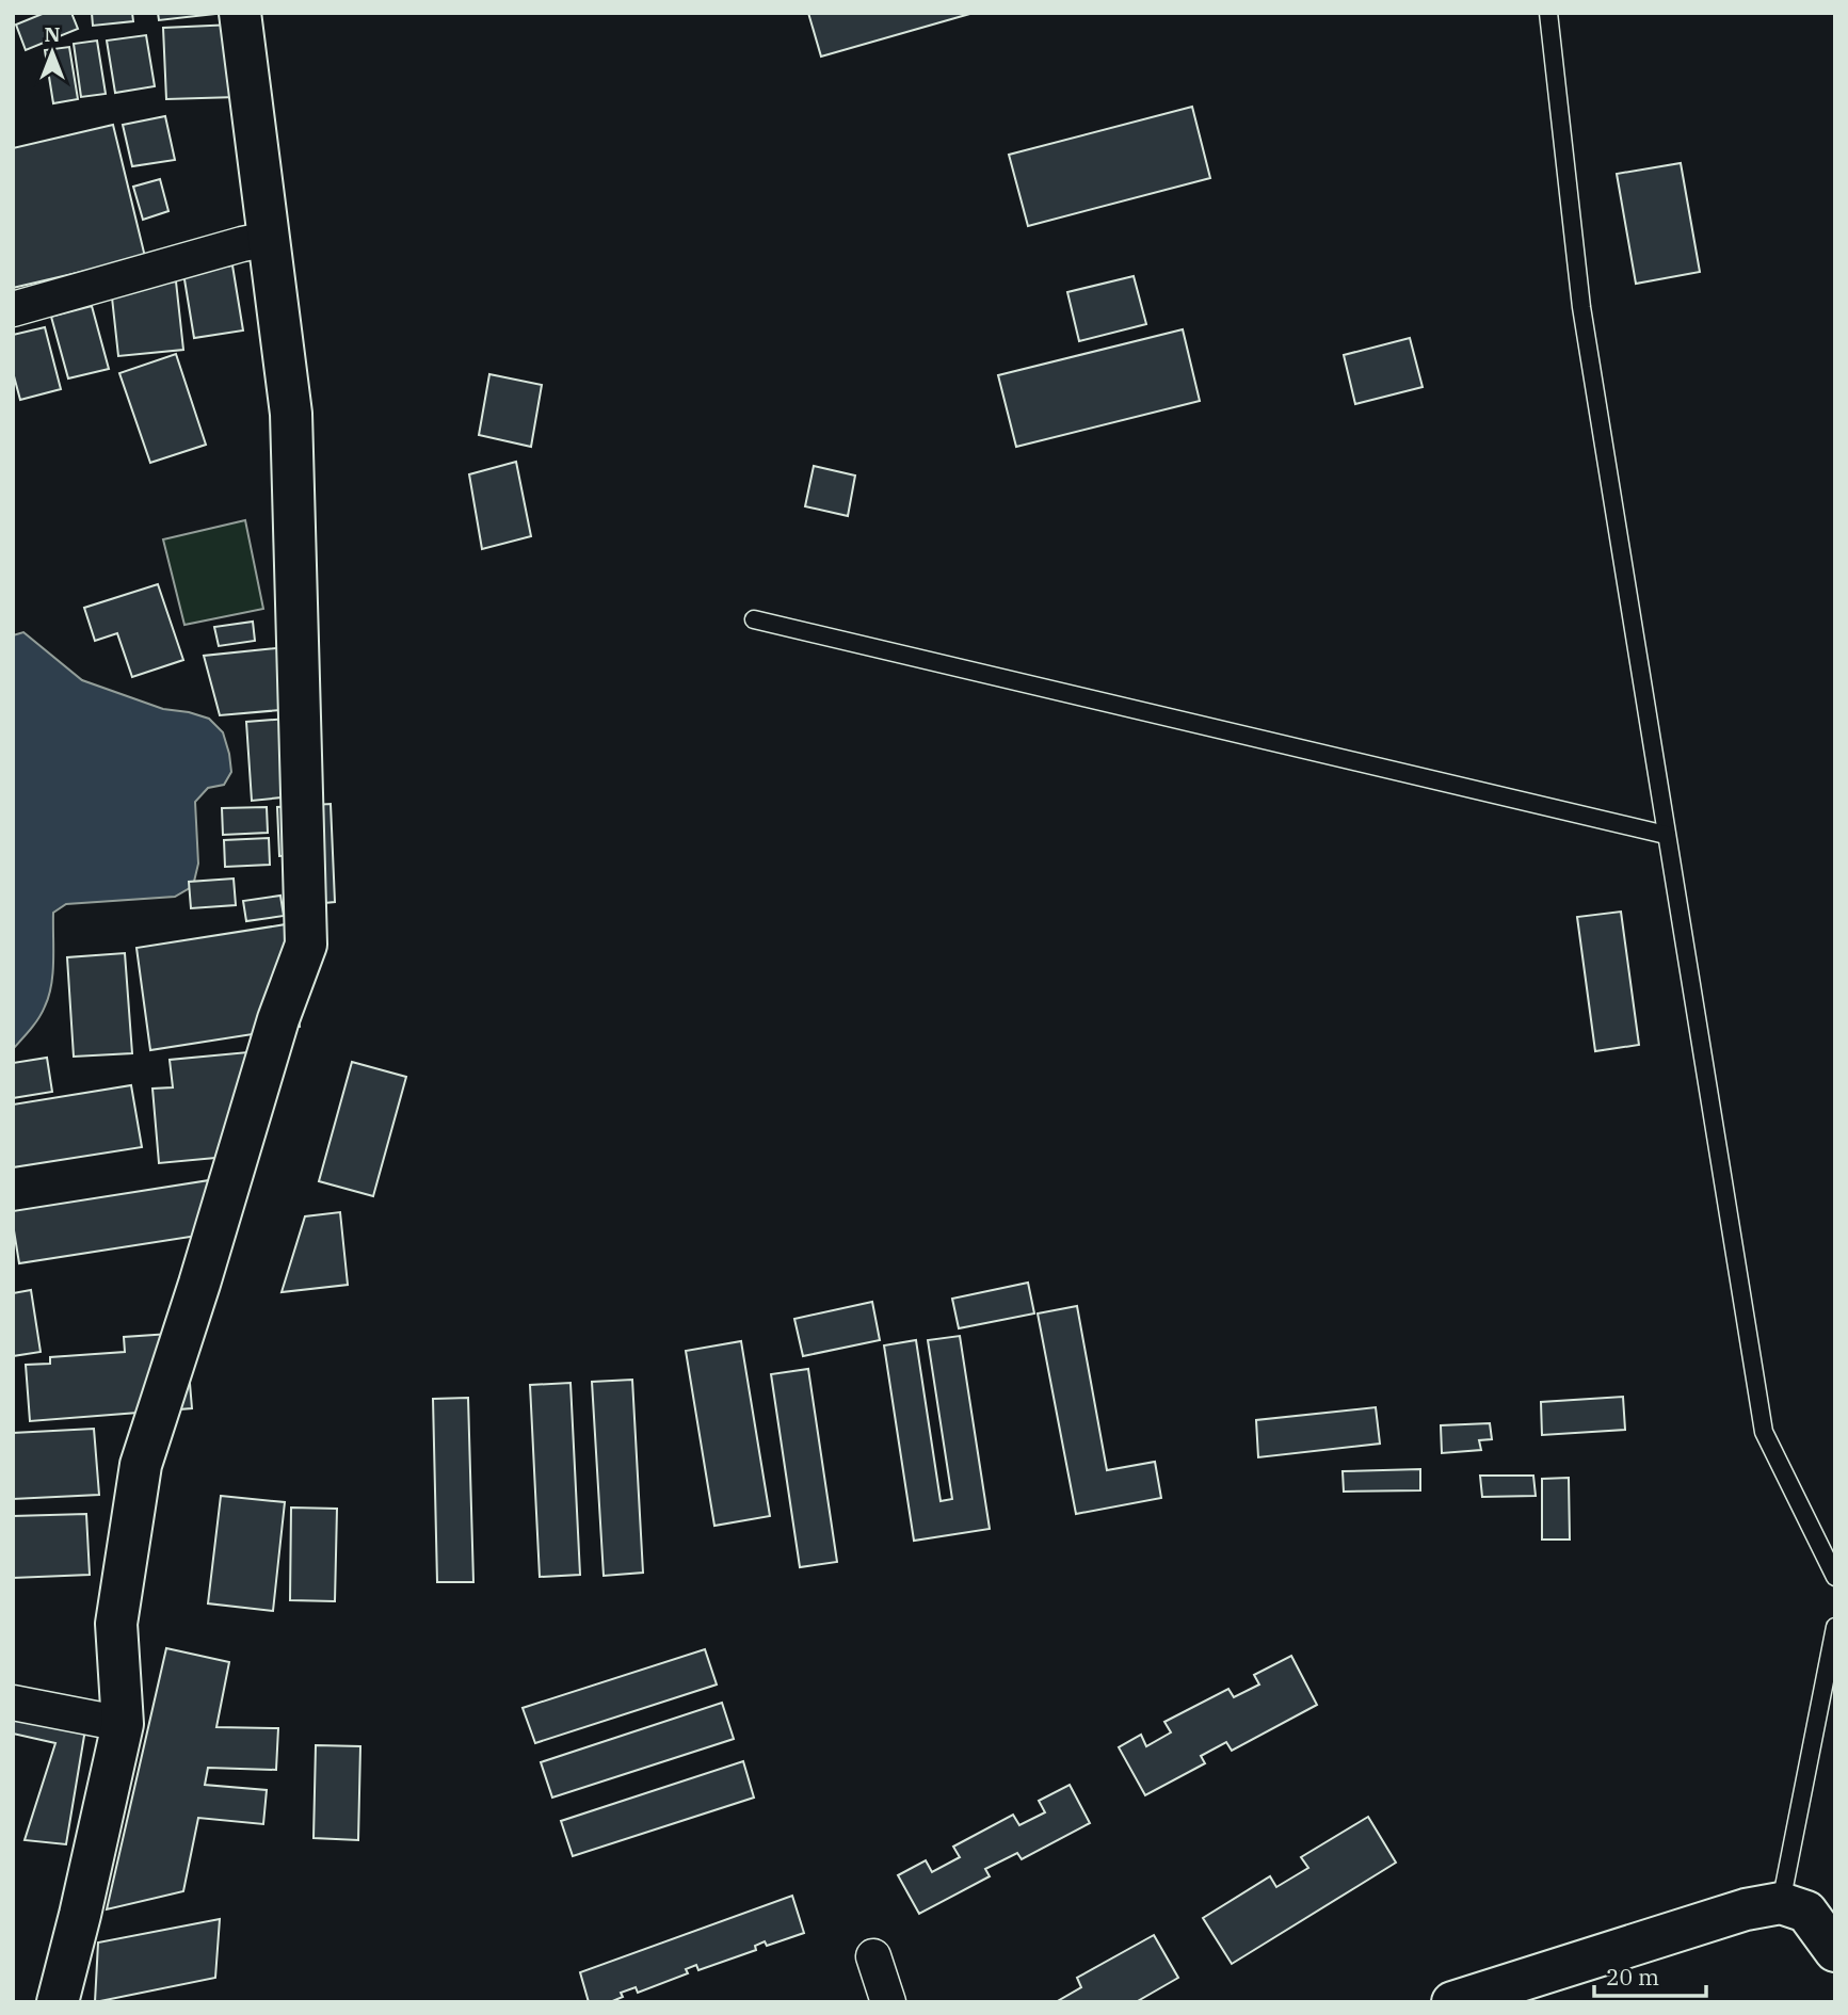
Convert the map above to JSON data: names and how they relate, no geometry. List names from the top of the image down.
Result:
{
  "scale_bar": "20 m",
  "north": "top"
}
